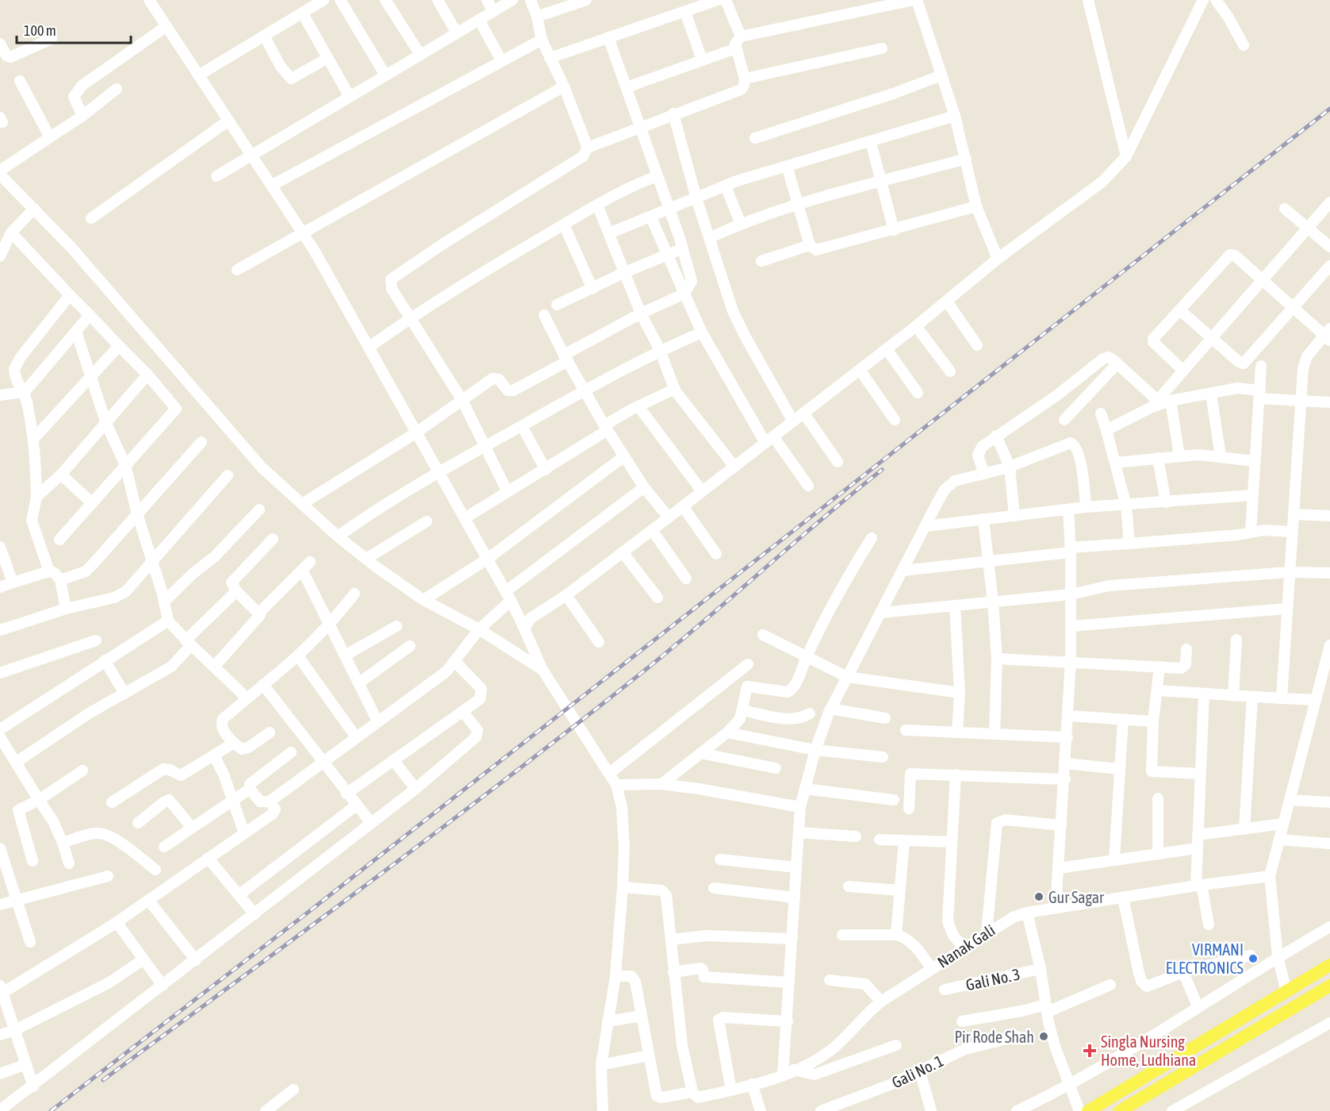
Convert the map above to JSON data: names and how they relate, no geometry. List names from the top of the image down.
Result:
{
  "streets": {
    "street": ["Nanak Gali", "Gali No. 3", "Gali No. 1"]
  },
  "places": {
    "other": ["Gur Sagar", "VIRMANI ELECTRONICS", "Pir Rode Shah"],
    "health": ["Singla Nursing Home, Ludhiana"]
  },
  "scale_bar": "100 m"
}
